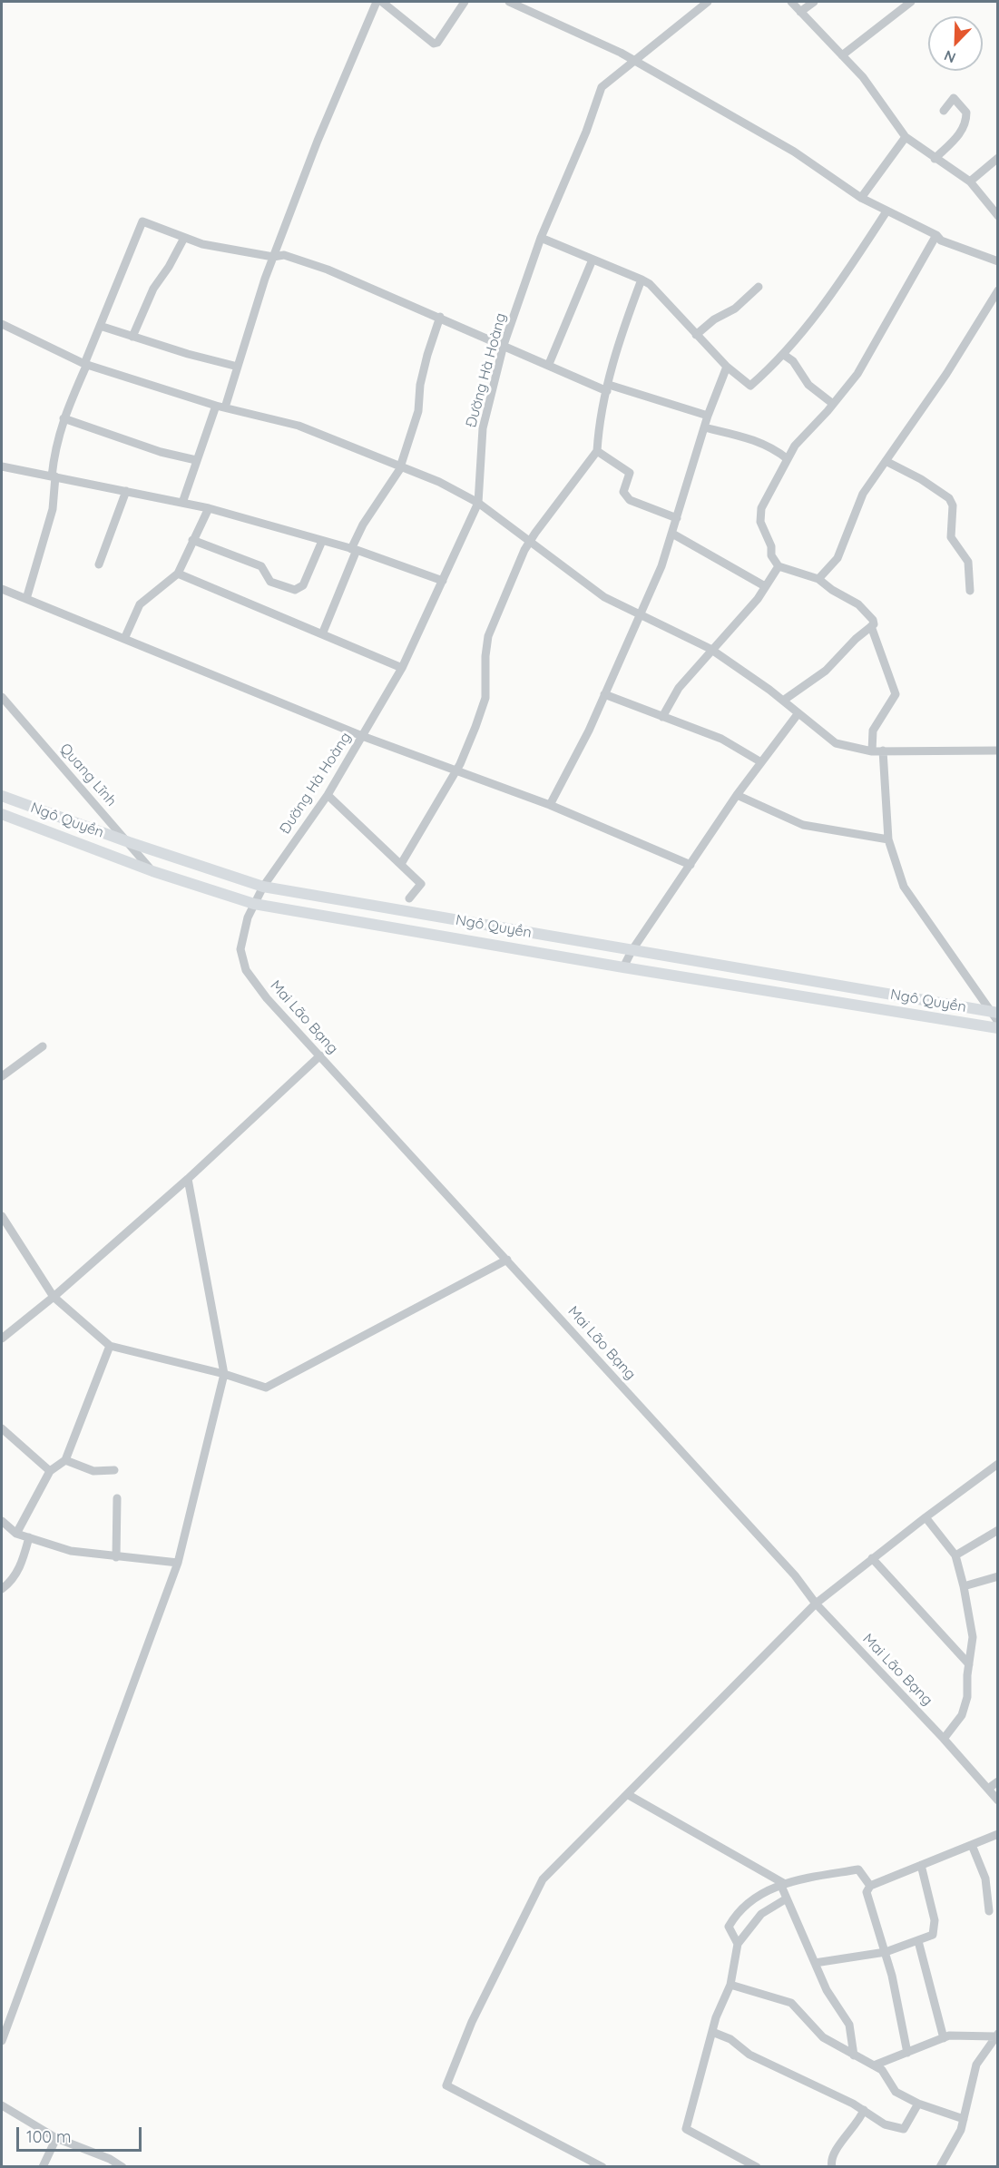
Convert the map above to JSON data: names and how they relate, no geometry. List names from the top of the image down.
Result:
{
  "streets": {
    "main road": ["Ngô Quyền"],
    "street": ["Đường Hà Hoàng", "Quang Lĩnh", "Mai Lão Bạng"]
  },
  "crossings": [
    ["Đường Hà Hoàng", "Ngô Quyền"],
    ["Đường Hà Hoàng", "Mai Lão Bạng"],
    ["Quang Lĩnh", "Ngô Quyền"],
    ["Ngô Quyền", "Mai Lão Bạng"]
  ],
  "scale_bar": "100 m",
  "north": "bottom left"
}
